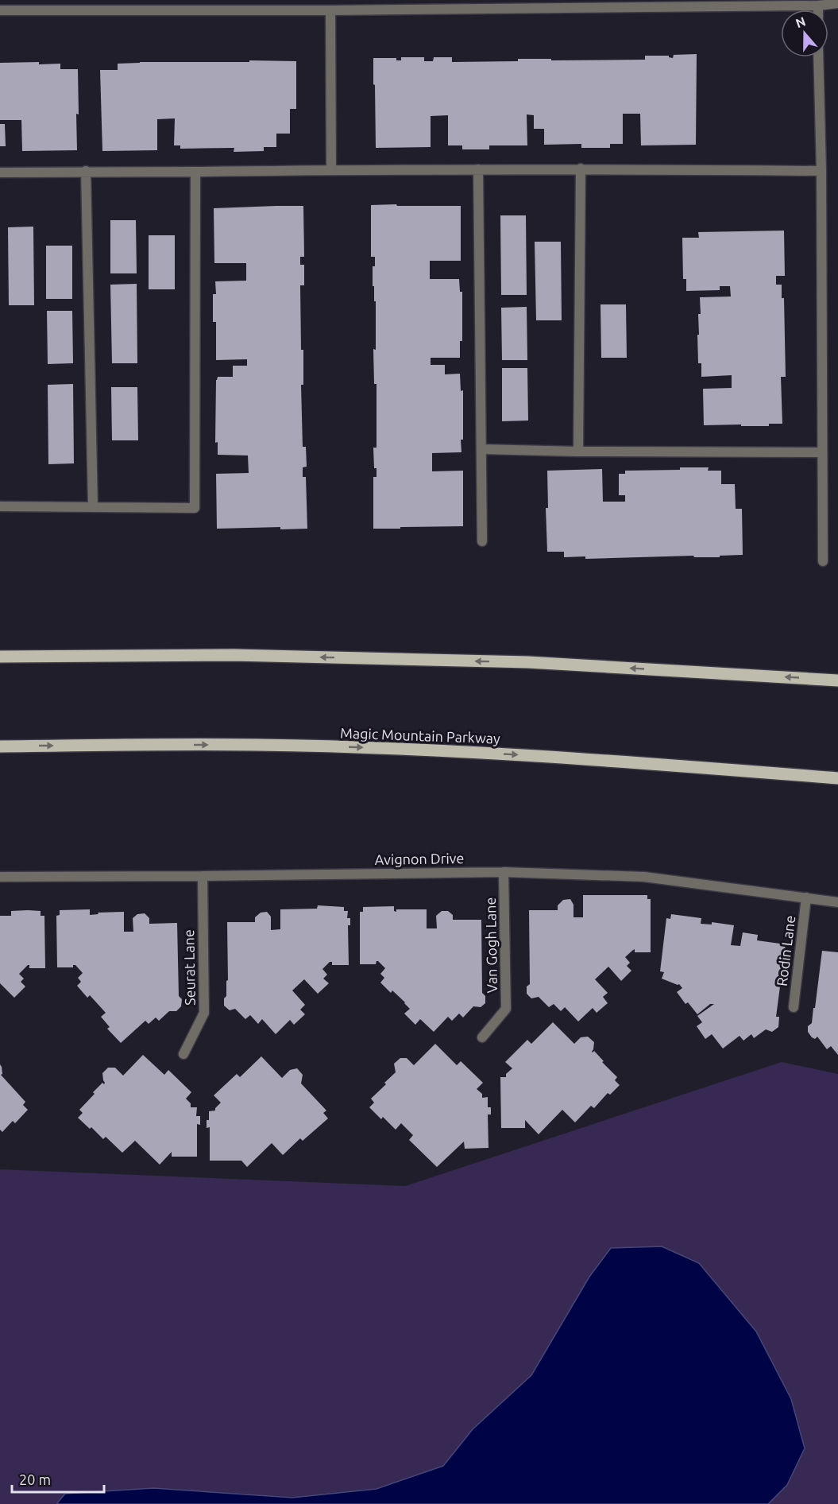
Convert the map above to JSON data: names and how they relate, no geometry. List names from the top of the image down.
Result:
{
  "streets": {
    "main road": ["Magic Mountain Parkway"],
    "lane": [
      "Avignon Drive",
      "Van Gogh Lane",
      "Rodin Lane",
      "Seurat Lane"
    ]
  },
  "crossings": [
    ["Avignon Drive", "Van Gogh Lane"],
    ["Avignon Drive", "Rodin Lane"],
    ["Avignon Drive", "Seurat Lane"]
  ],
  "scale_bar": "20 m",
  "north": "top"
}
